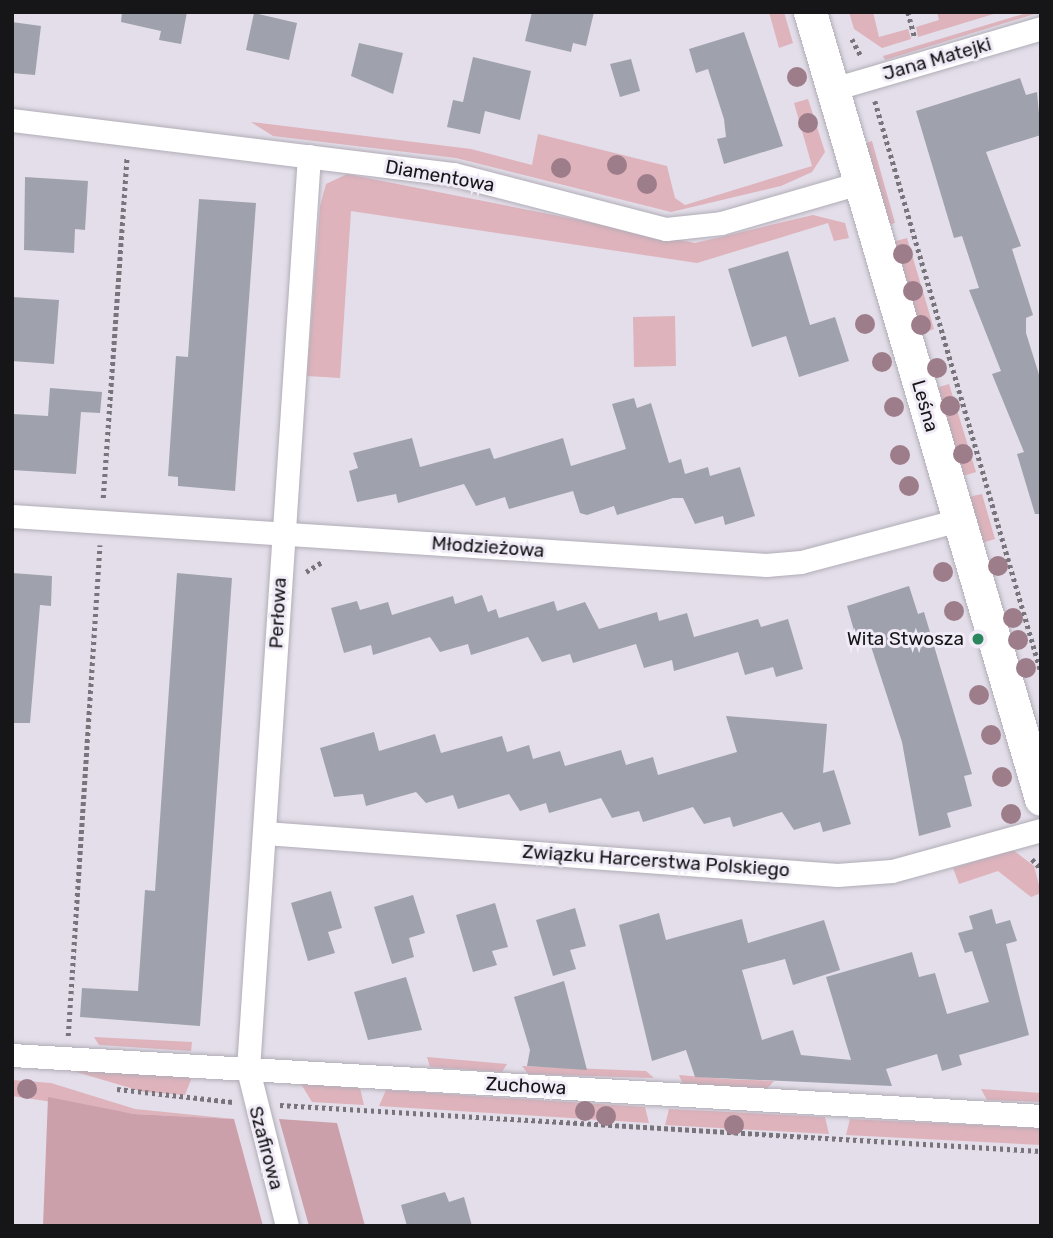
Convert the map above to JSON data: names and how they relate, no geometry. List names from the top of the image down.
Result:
{
  "streets": {
    "street": [
      "Jana Matejki",
      "Diamentowa",
      "Leśna",
      "Młodzieżowa",
      "Perłowa",
      "Związku Harcerstwa Polskiego",
      "Zuchowa",
      "Szafirowa"
    ]
  },
  "crossings": [
    ["Jana Matejki", "Leśna"],
    ["Diamentowa", "Leśna"],
    ["Diamentowa", "Perłowa"],
    ["Leśna", "Młodzieżowa"],
    ["Młodzieżowa", "Perłowa"],
    ["Perłowa", "Związku Harcerstwa Polskiego"],
    ["Perłowa", "Zuchowa"],
    ["Perłowa", "Szafirowa"],
    ["Zuchowa", "Szafirowa"]
  ],
  "places": ["Wita Stwosza"]
}
